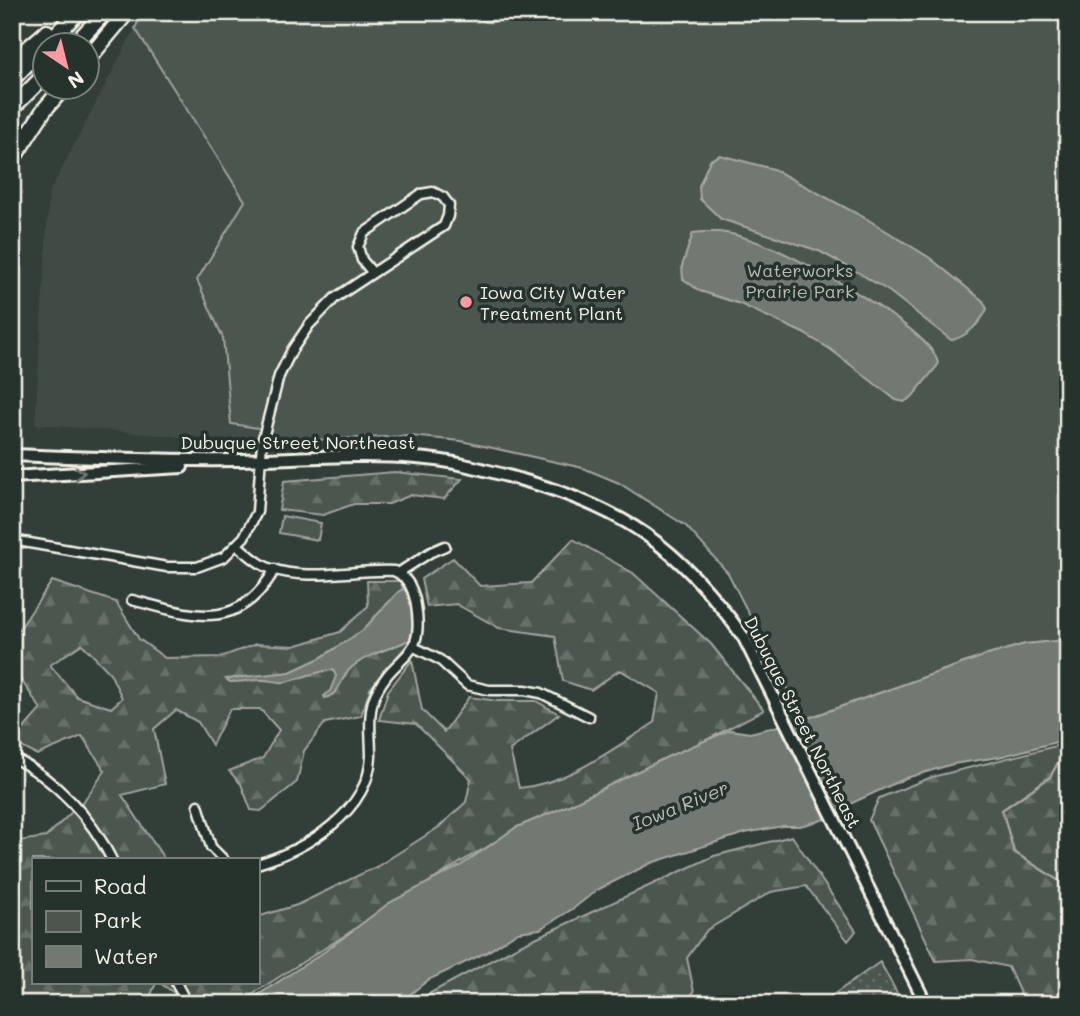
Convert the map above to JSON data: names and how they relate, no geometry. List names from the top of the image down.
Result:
{
  "streets": {
    "main road": ["Dubuque Street Northeast"]
  },
  "water": ["Iowa River"],
  "parks": ["Waterworks Prairie Park"],
  "places": ["Iowa City Water Treatment Plant"],
  "legend": ["Road", "Park", "Water"],
  "north": "bottom right"
}
